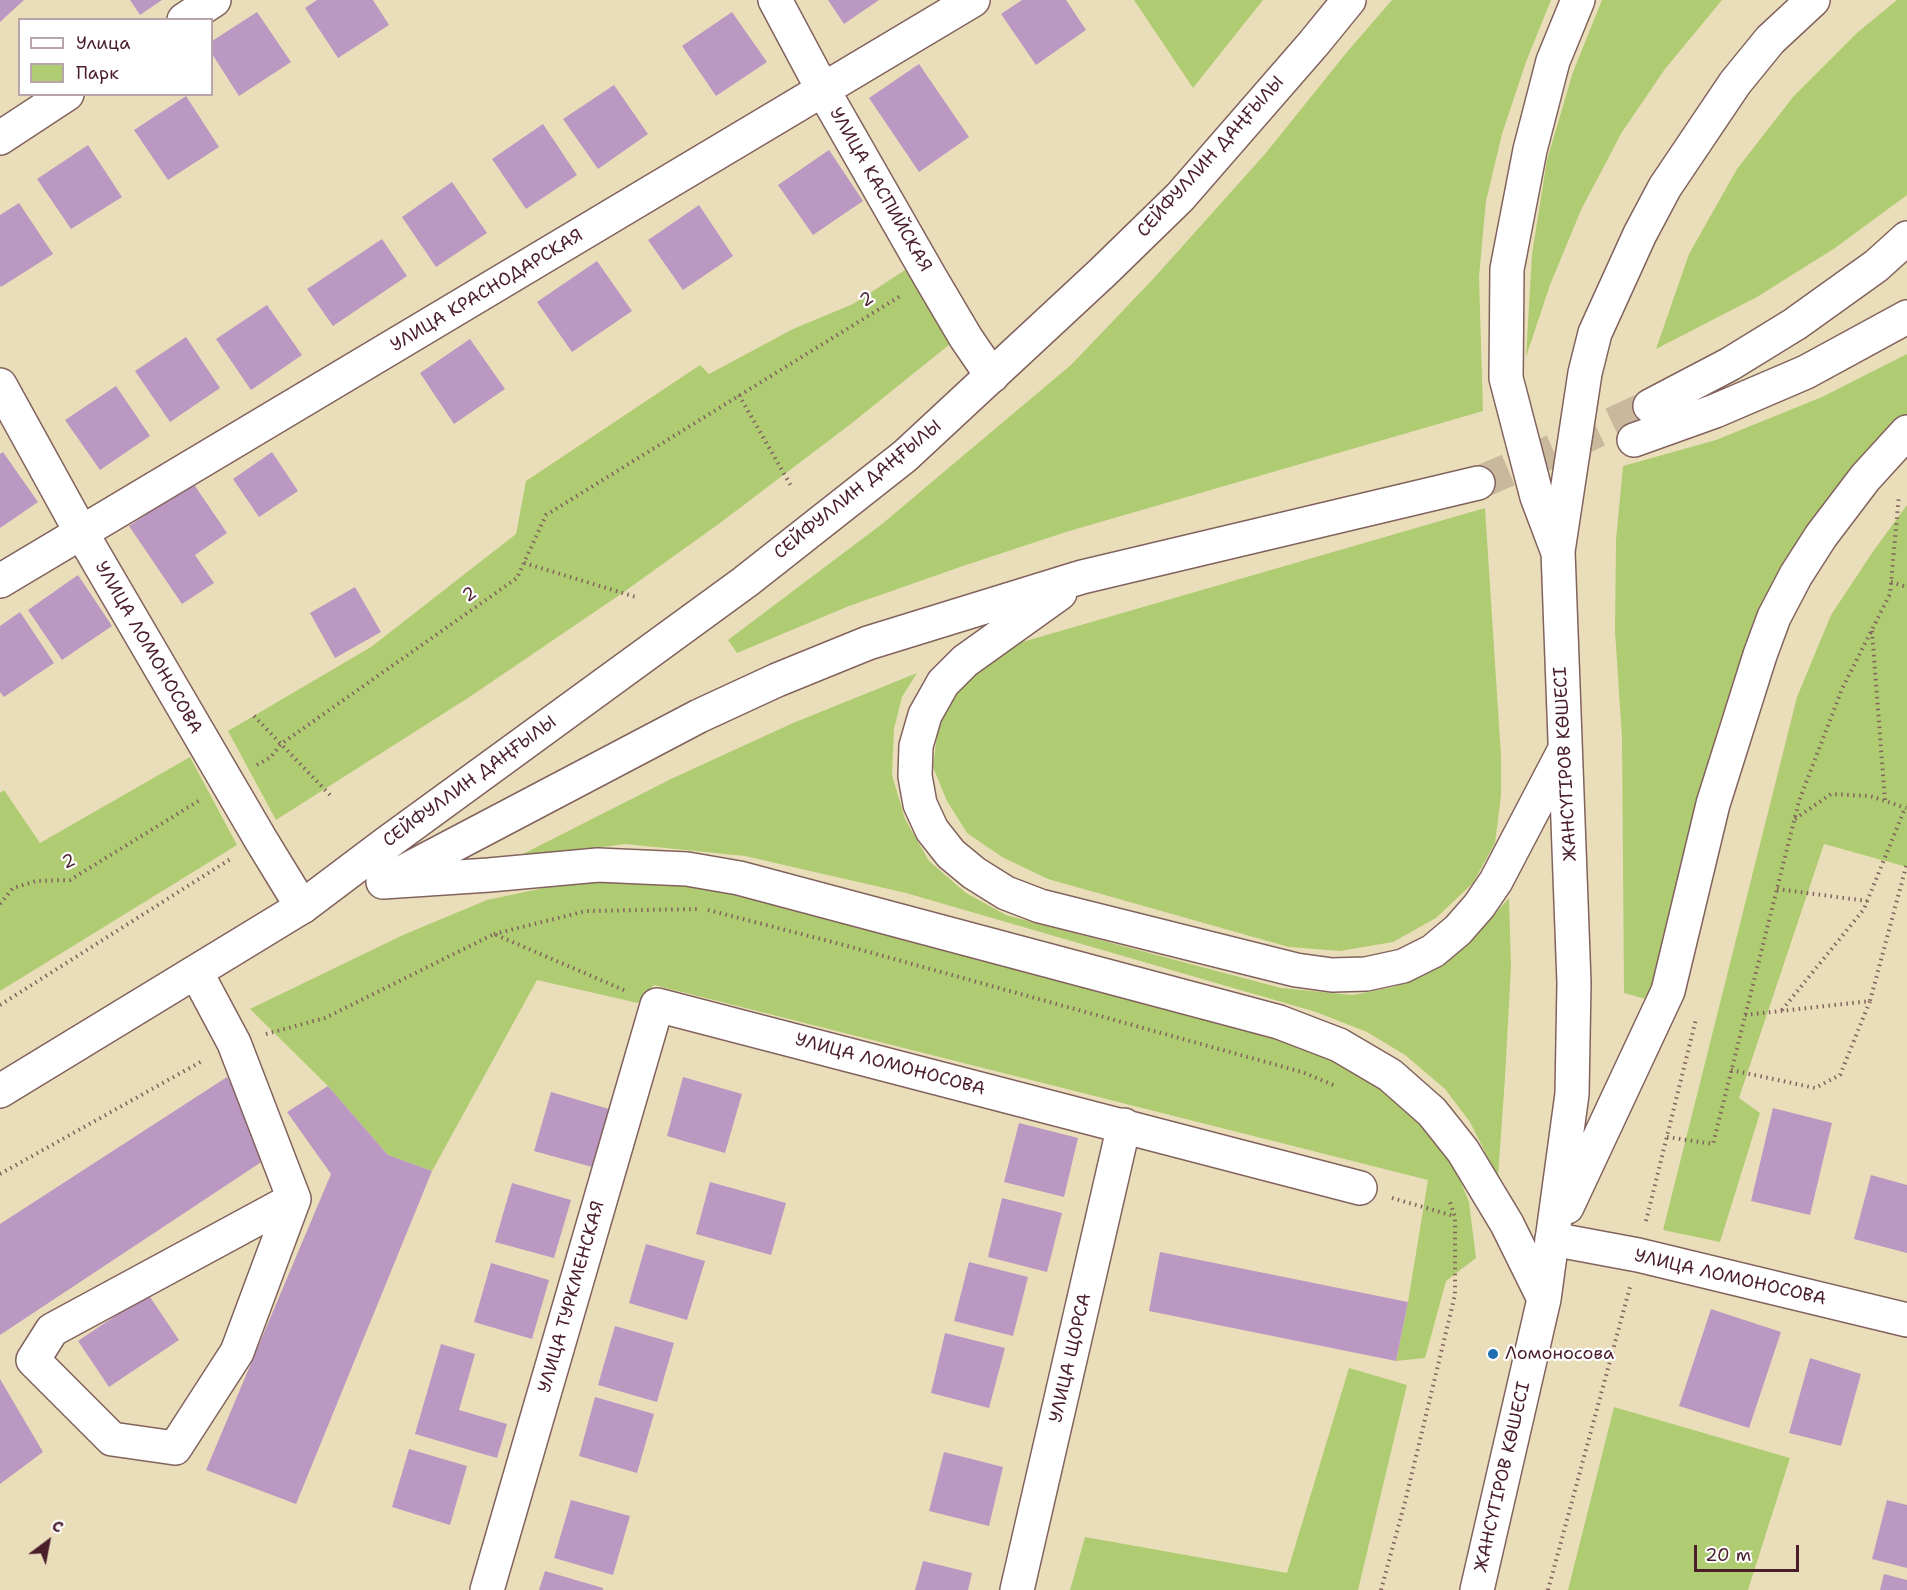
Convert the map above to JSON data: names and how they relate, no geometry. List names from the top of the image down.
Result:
{
  "streets": {
    "main road": [
      "СЕЙФУЛЛИН ДАҢҒЫЛЫ",
      "УЛИЦА КАСПИЙСКАЯ",
      "УЛИЦА КРАСНОДАРСКАЯ",
      "УЛИЦА ЛОМОНОСОВА",
      "ЖАНСҮГІРОВ КӨШЕСІ",
      "УЛИЦА ТУРКМЕНСКАЯ",
      "УЛИЦА ЩОРСА"
    ],
    "path": ["2"]
  },
  "crossings": [
    ["СЕЙФУЛЛИН ДАҢҒЫЛЫ", "УЛИЦА КАСПИЙСКАЯ"],
    ["СЕЙФУЛЛИН ДАҢҒЫЛЫ", "УЛИЦА ЛОМОНОСОВА"],
    ["УЛИЦА КАСПИЙСКАЯ", "УЛИЦА КРАСНОДАРСКАЯ"],
    ["УЛИЦА КАСПИЙСКАЯ", "2"],
    ["УЛИЦА КРАСНОДАРСКАЯ", "УЛИЦА ЛОМОНОСОВА"],
    ["2", "УЛИЦА ЛОМОНОСОВА"],
    ["УЛИЦА ЛОМОНОСОВА", "ЖАНСҮГІРОВ КӨШЕСІ"],
    ["УЛИЦА ЛОМОНОСОВА", "УЛИЦА ТУРКМЕНСКАЯ"],
    ["УЛИЦА ЛОМОНОСОВА", "УЛИЦА ЩОРСА"]
  ],
  "places": ["Ломоносова"],
  "legend": ["Улица", "Парк"],
  "scale_bar": "20 m",
  "north": "top right"
}
